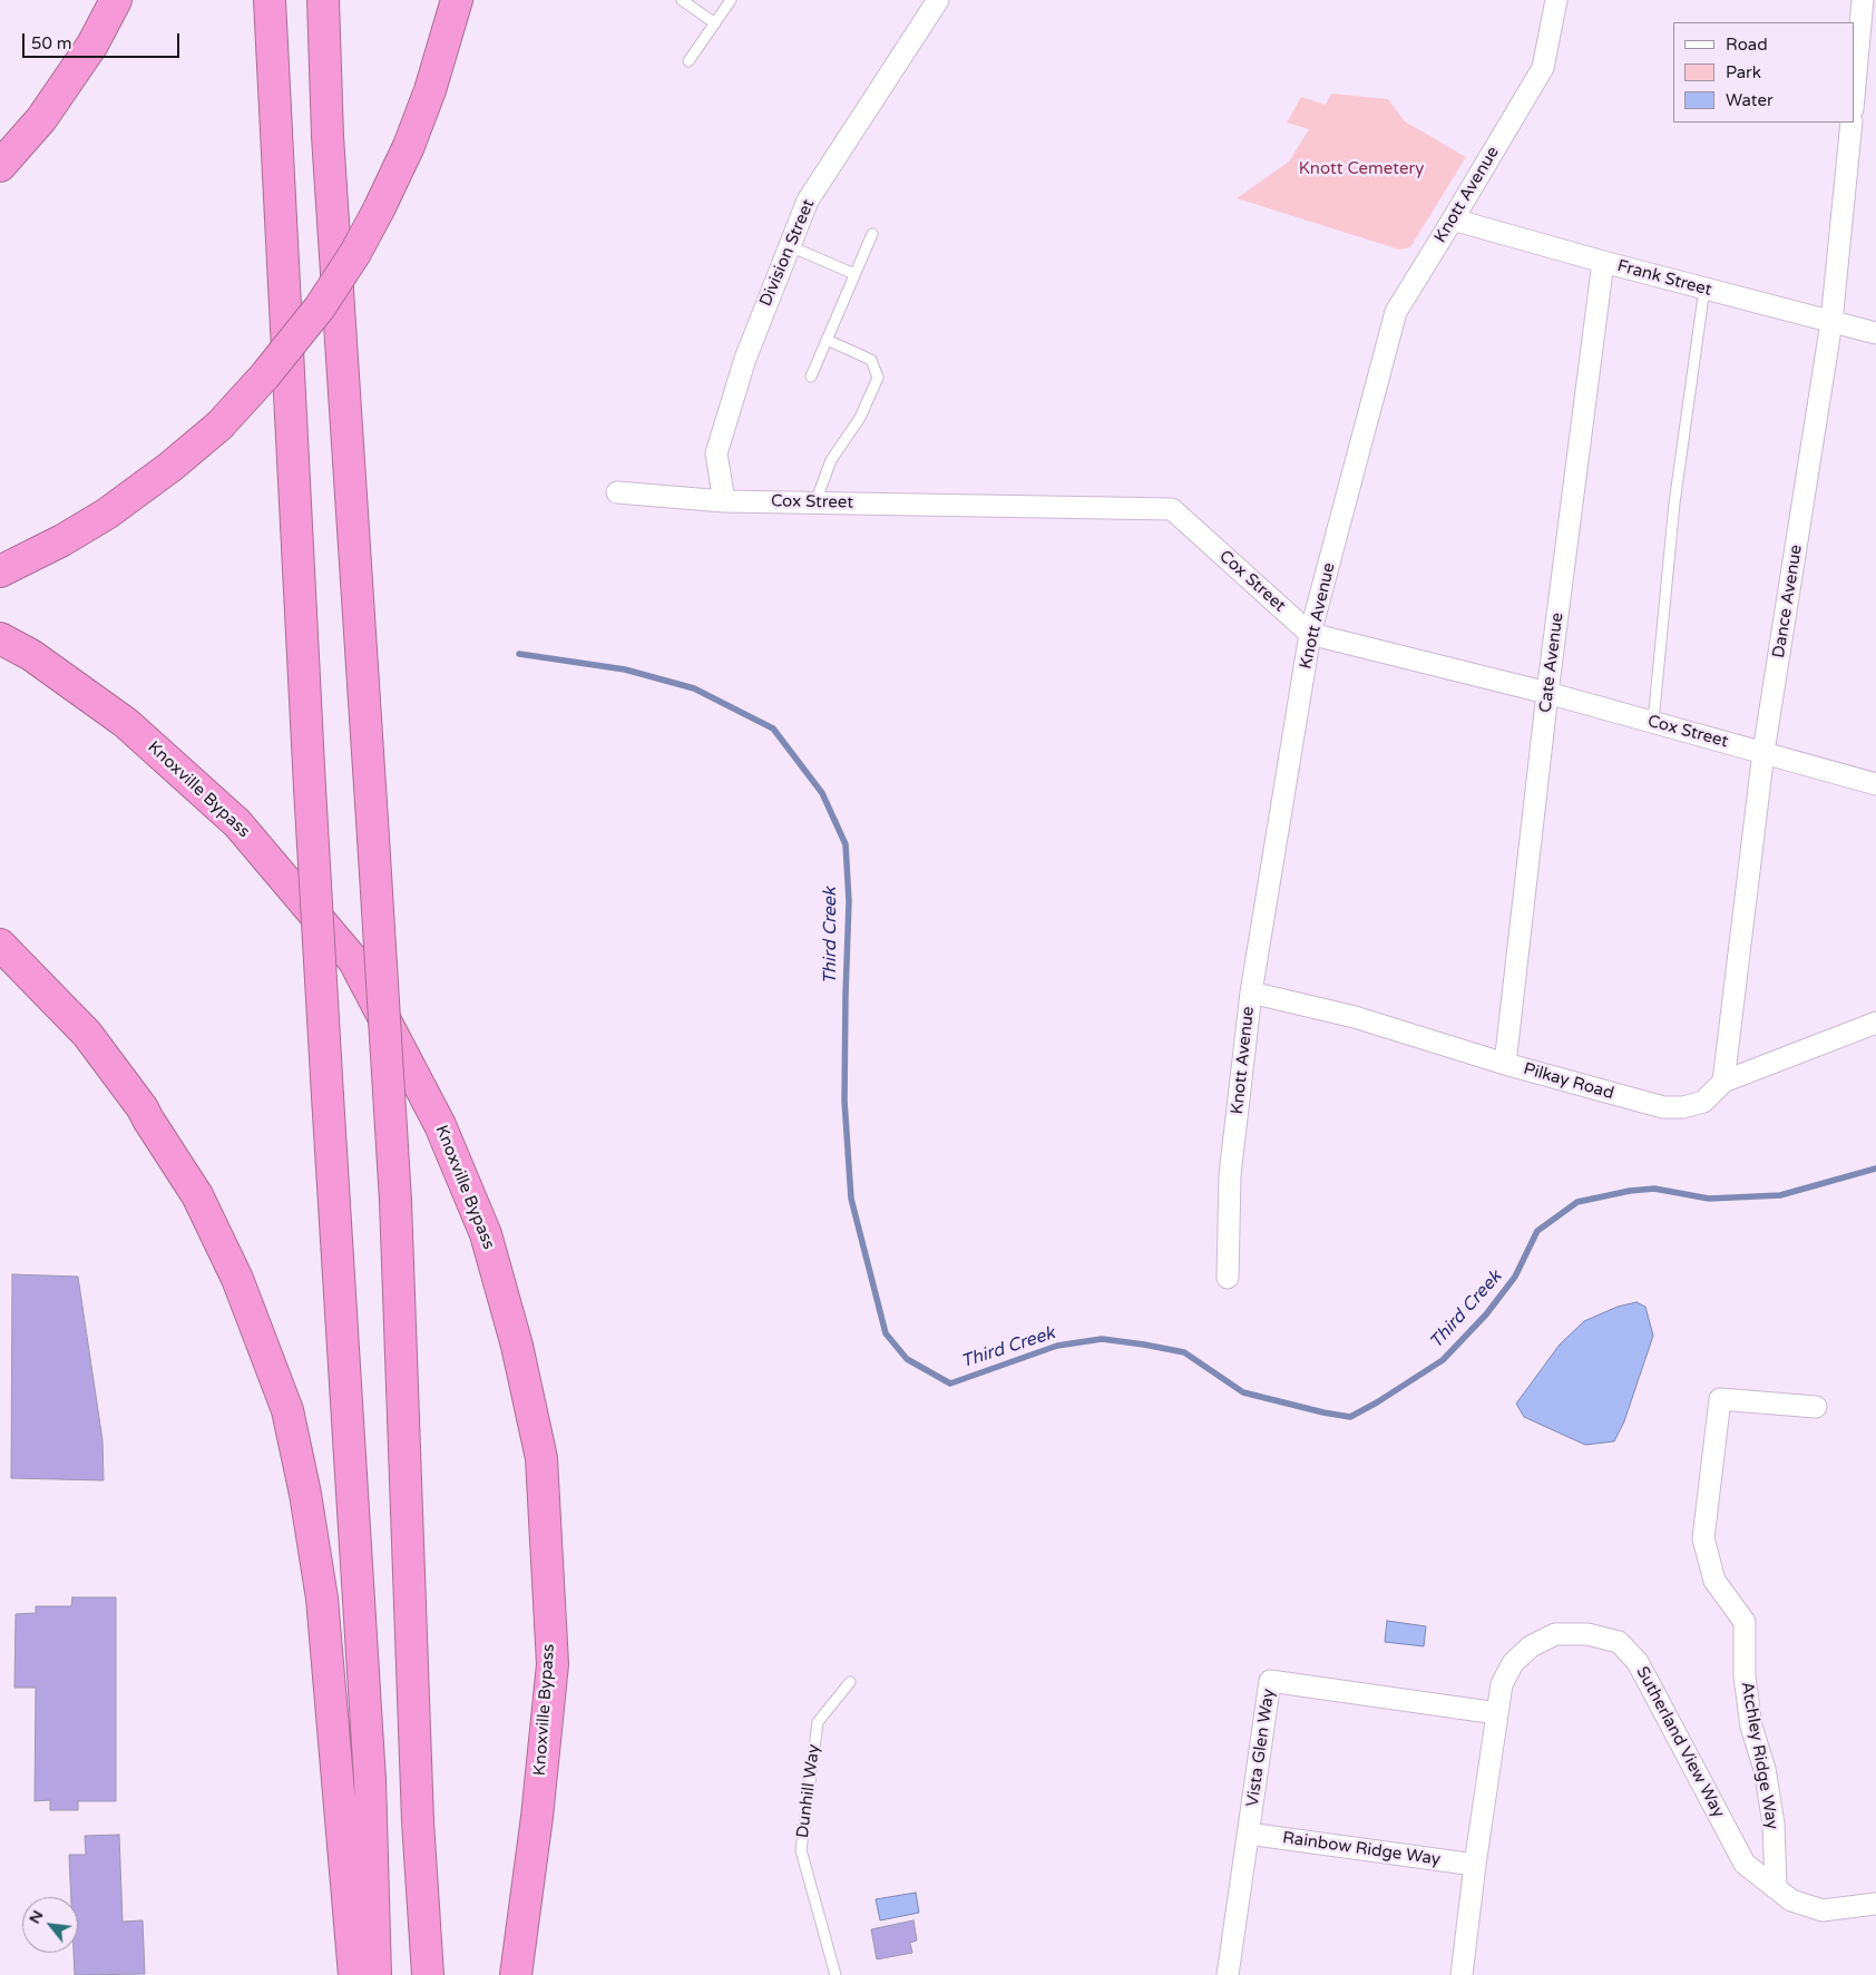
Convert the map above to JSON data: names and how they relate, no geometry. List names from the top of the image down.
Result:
{
  "streets": {
    "highway": ["Knoxville Bypass"],
    "street": [
      "Knott Avenue",
      "Division Street",
      "Frank Street",
      "Cox Street",
      "Dance Avenue",
      "Cate Avenue",
      "Pilkay Road",
      "Sutherland View Way",
      "Vista Glen Way",
      "Atchley Ridge Way",
      "Rainbow Ridge Way"
    ],
    "lane": ["Dunhill Way"]
  },
  "crossings": [
    ["Knott Avenue", "Frank Street"],
    ["Knott Avenue", "Cox Street"],
    ["Knott Avenue", "Pilkay Road"],
    ["Division Street", "Cox Street"],
    ["Frank Street", "Dance Avenue"],
    ["Frank Street", "Cate Avenue"],
    ["Cox Street", "Dance Avenue"],
    ["Cox Street", "Cate Avenue"],
    ["Dance Avenue", "Pilkay Road"],
    ["Cate Avenue", "Pilkay Road"],
    ["Sutherland View Way", "Vista Glen Way"],
    ["Sutherland View Way", "Atchley Ridge Way"],
    ["Sutherland View Way", "Rainbow Ridge Way"],
    ["Vista Glen Way", "Rainbow Ridge Way"]
  ],
  "water": ["Third Creek"],
  "parks": ["Knott Cemetery"],
  "legend": ["Road", "Park", "Water"],
  "scale_bar": "50 m",
  "north": "top left"
}
